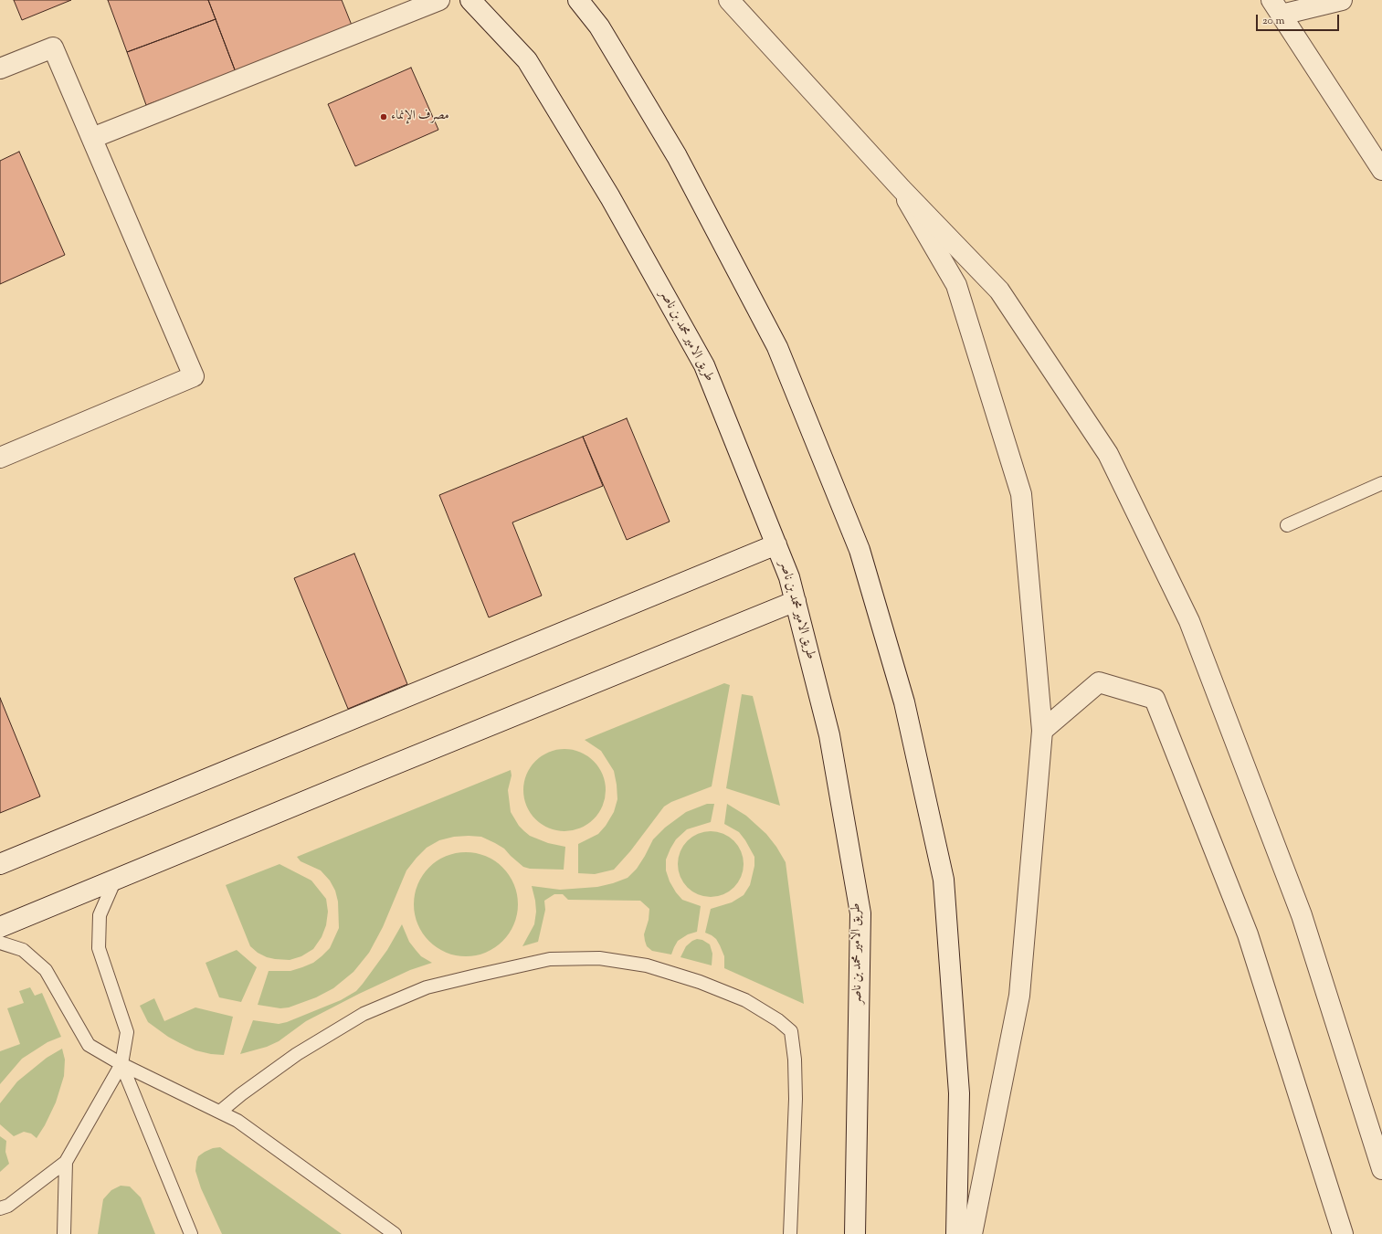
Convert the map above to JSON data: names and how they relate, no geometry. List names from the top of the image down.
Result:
{
  "streets": {
    "street": ["طريق الامير محمد بن ناصر"]
  },
  "places": ["مصرف الإنماء"],
  "scale_bar": "20 m"
}
